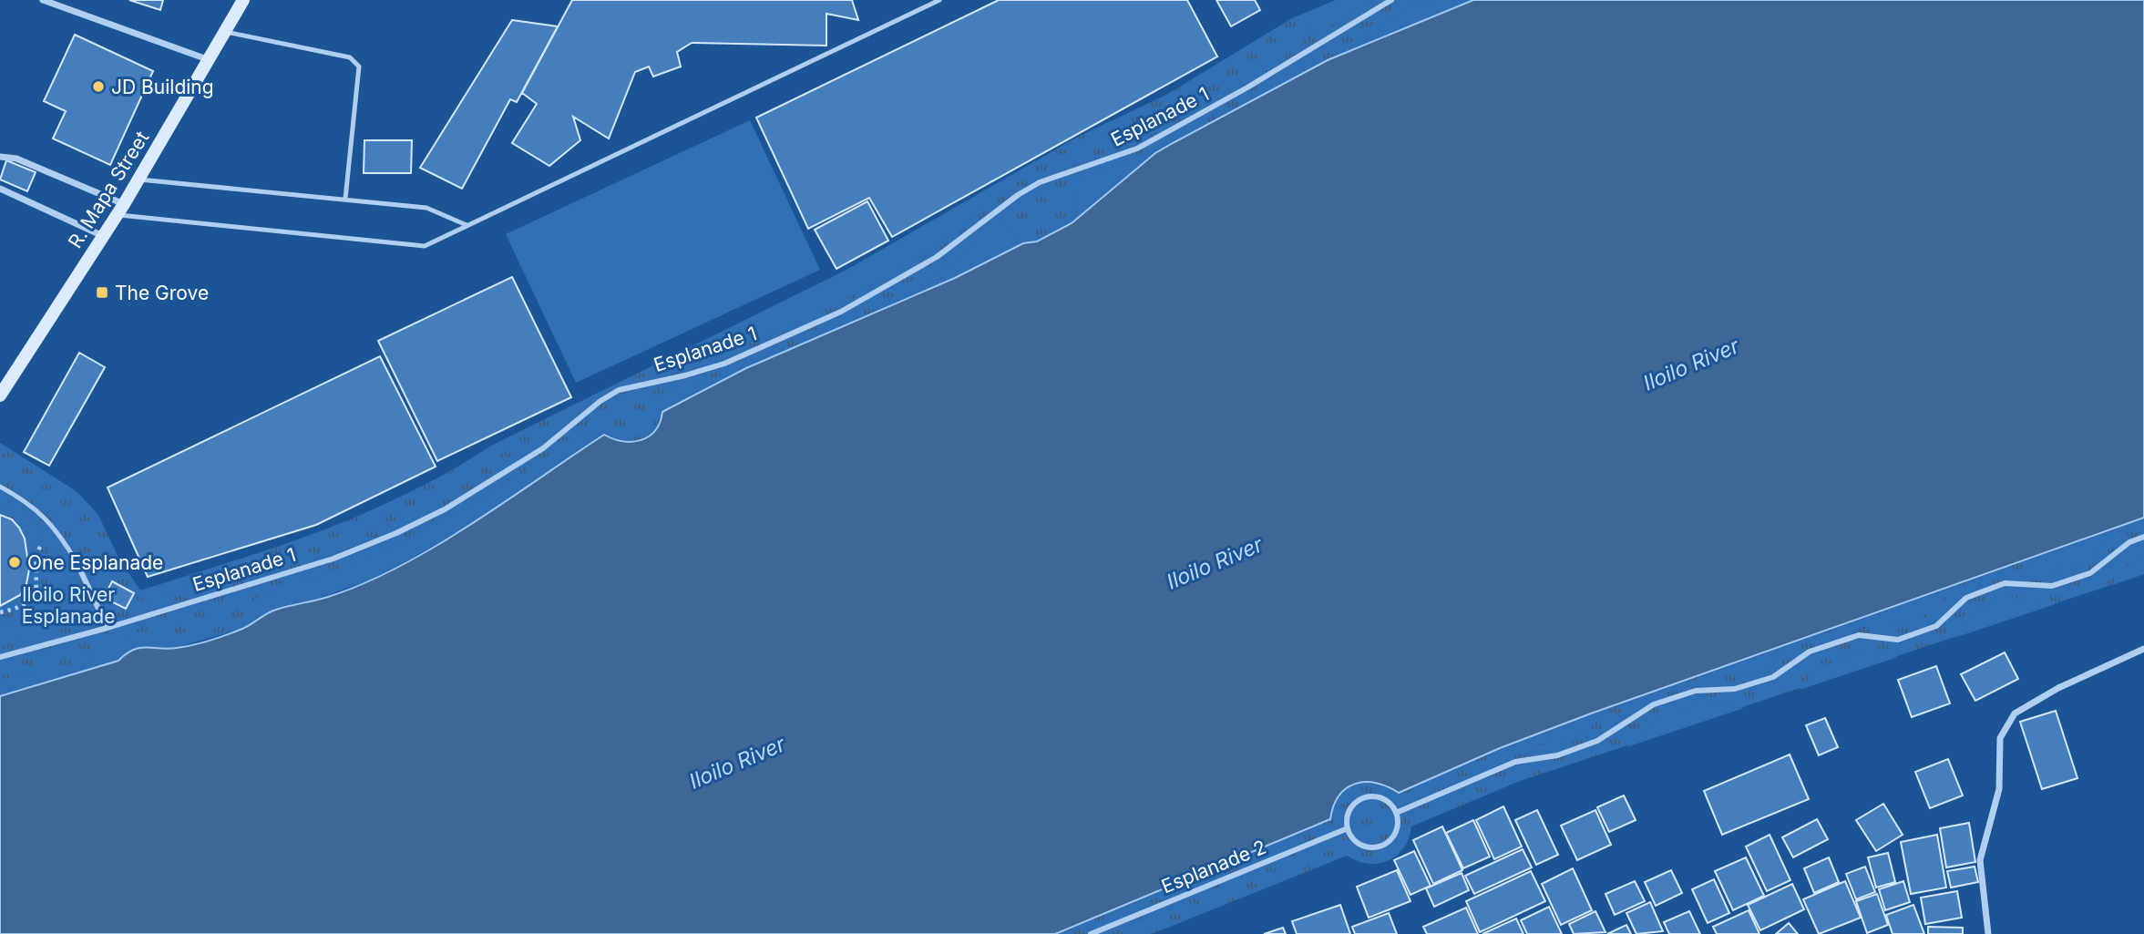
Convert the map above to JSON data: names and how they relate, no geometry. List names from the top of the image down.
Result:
{
  "streets": {
    "main road": ["R. Mapa Street"],
    "street": ["Esplanade 1", "Esplanade 2"]
  },
  "water": ["Iloilo River"],
  "parks": ["Iloilo River Esplanade"],
  "places": {
    "other": ["JD Building", "One Esplanade"],
    "transit": ["The Grove"]
  }
}
